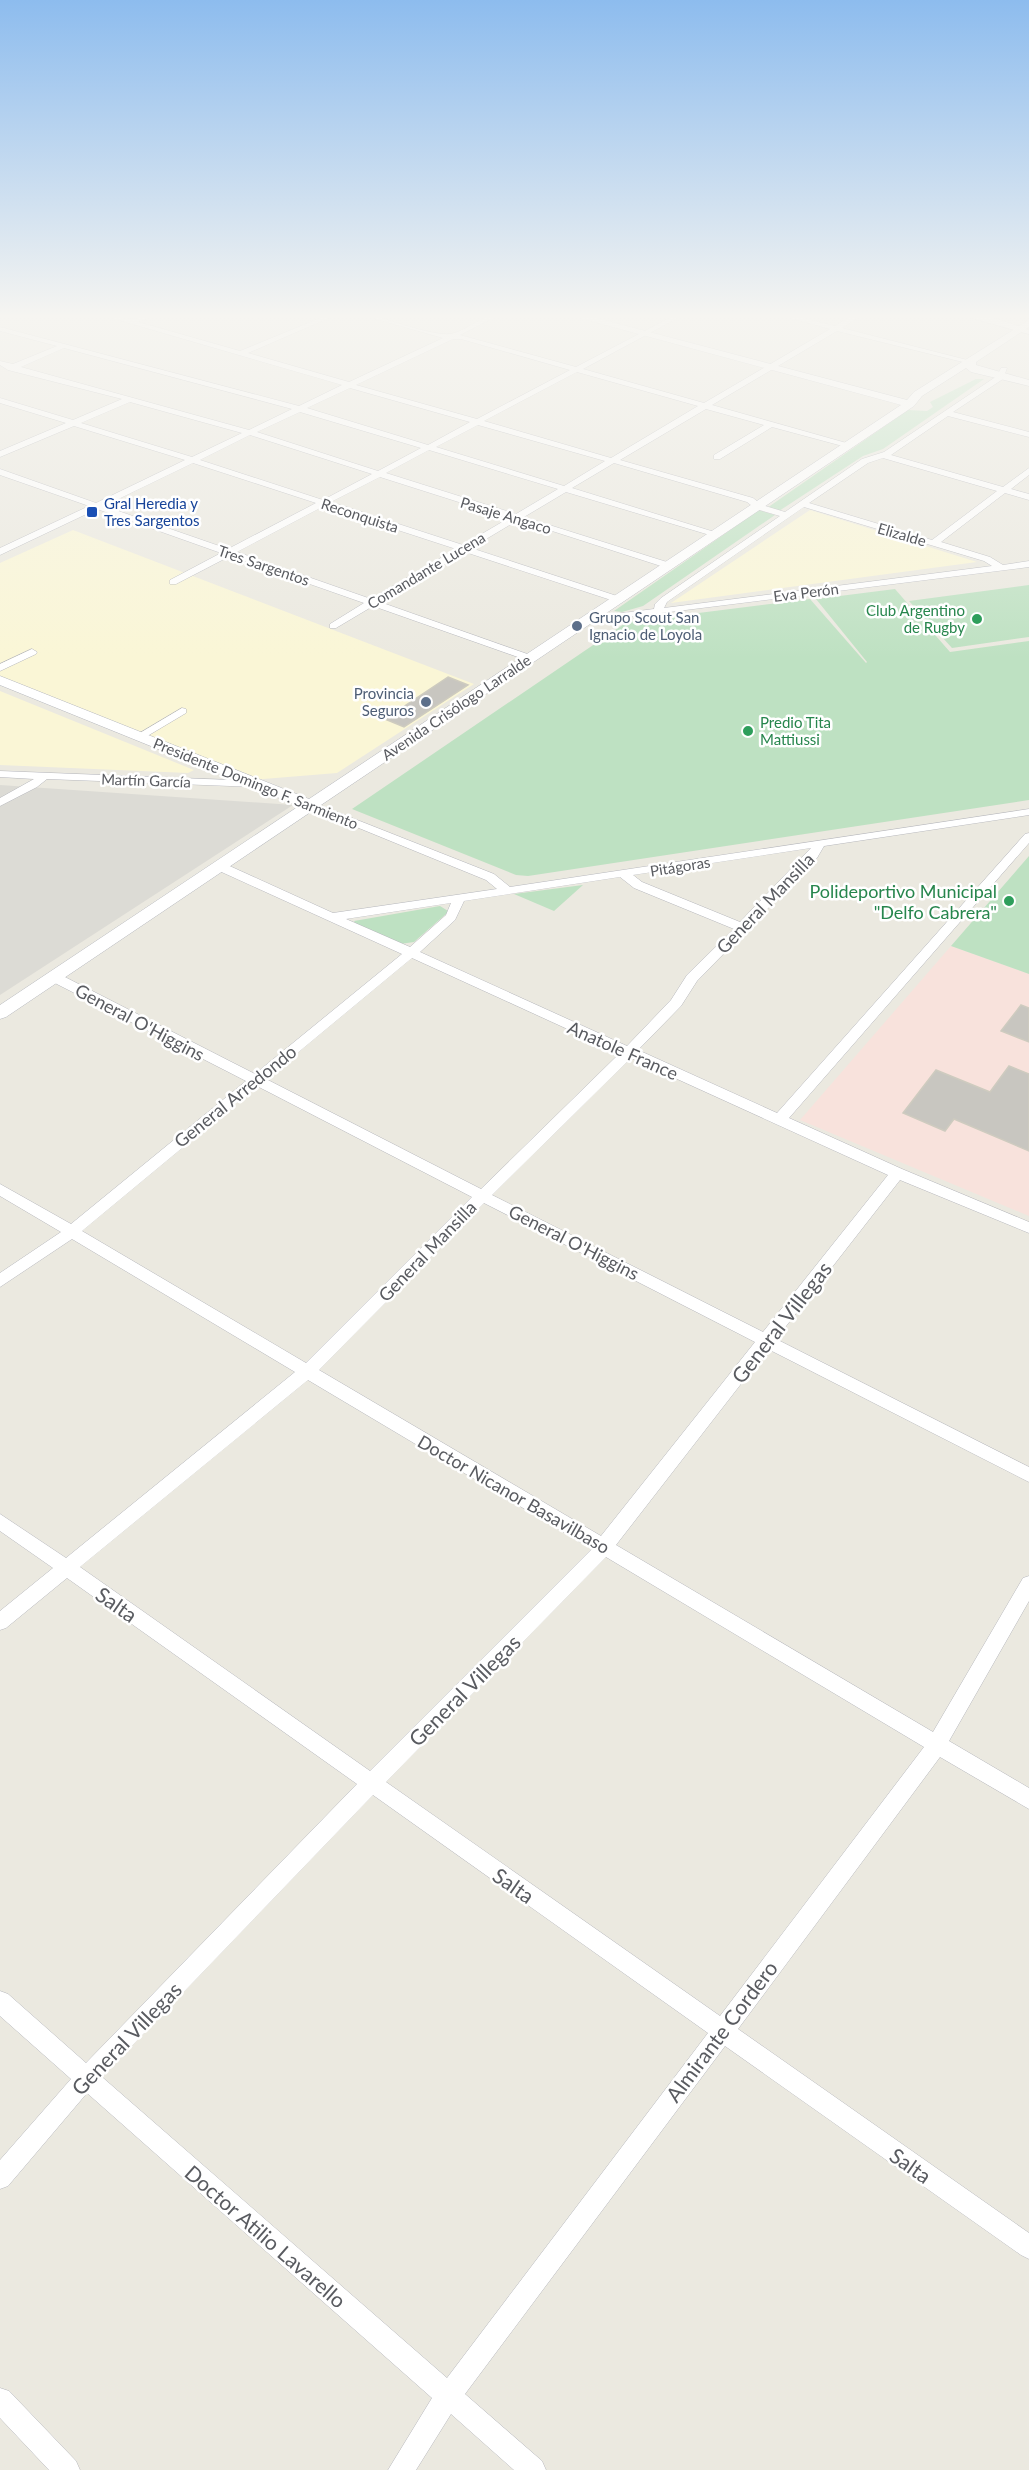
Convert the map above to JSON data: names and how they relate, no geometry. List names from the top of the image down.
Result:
{
  "streets": {
    "main road": ["Avenida Crisólogo Larralde", "Martín García", "Presidente Domingo F. Sarmiento"],
    "street": [
      "Reconquista",
      "Pasaje Angaco",
      "Elizalde",
      "Tres Sargentos",
      "Comandante Lucena",
      "Eva Perón",
      "Pitágoras",
      "General Mansilla",
      "General O'Higgins",
      "Anatole France",
      "General Arredondo",
      "General Villegas",
      "Doctor Nicanor Basavilbaso",
      "Salta",
      "Almirante Cordero",
      "Doctor Atilio Lavarello"
    ]
  },
  "crossings": [
    ["Reconquista", "Comandante Lucena"],
    ["Reconquista", "Avenida Crisólogo Larralde"],
    ["Pasaje Angaco", "Comandante Lucena"],
    ["Pasaje Angaco", "Avenida Crisólogo Larralde"],
    ["Elizalde", "Eva Perón"],
    ["Tres Sargentos", "Comandante Lucena"],
    ["Tres Sargentos", "Avenida Crisólogo Larralde"],
    ["Eva Perón", "Avenida Crisólogo Larralde"],
    ["Avenida Crisólogo Larralde", "Martín García"],
    ["Avenida Crisólogo Larralde", "Presidente Domingo F. Sarmiento"],
    ["Avenida Crisólogo Larralde", "Anatole France"],
    ["Martín García", "Presidente Domingo F. Sarmiento"],
    ["Presidente Domingo F. Sarmiento", "Pitágoras"],
    ["Pitágoras", "General Mansilla"],
    ["Pitágoras", "Anatole France"],
    ["Pitágoras", "General Arredondo"],
    ["General Mansilla", "General O'Higgins"],
    ["General Mansilla", "Anatole France"],
    ["General Mansilla", "Doctor Nicanor Basavilbaso"],
    ["General Mansilla", "Salta"],
    ["General O'Higgins", "General Arredondo"],
    ["General O'Higgins", "General Villegas"],
    ["Anatole France", "General Arredondo"],
    ["Anatole France", "General Villegas"],
    ["General Arredondo", "Doctor Nicanor Basavilbaso"],
    ["General Villegas", "Doctor Nicanor Basavilbaso"],
    ["General Villegas", "Salta"],
    ["General Villegas", "Doctor Atilio Lavarello"],
    ["Doctor Nicanor Basavilbaso", "Almirante Cordero"],
    ["Salta", "Almirante Cordero"],
    ["Almirante Cordero", "Doctor Atilio Lavarello"]
  ],
  "places": {
    "transit": ["Gral Heredia y Tres Sargentos"],
    "other": [
      "Club Argentino de Rugby",
      "Grupo Scout San Ignacio de Loyola",
      "Provincia Seguros",
      "Predio Tita Mattiussi",
      "Polideportivo Municipal \"Delfo Cabrera\""
    ]
  }
}
